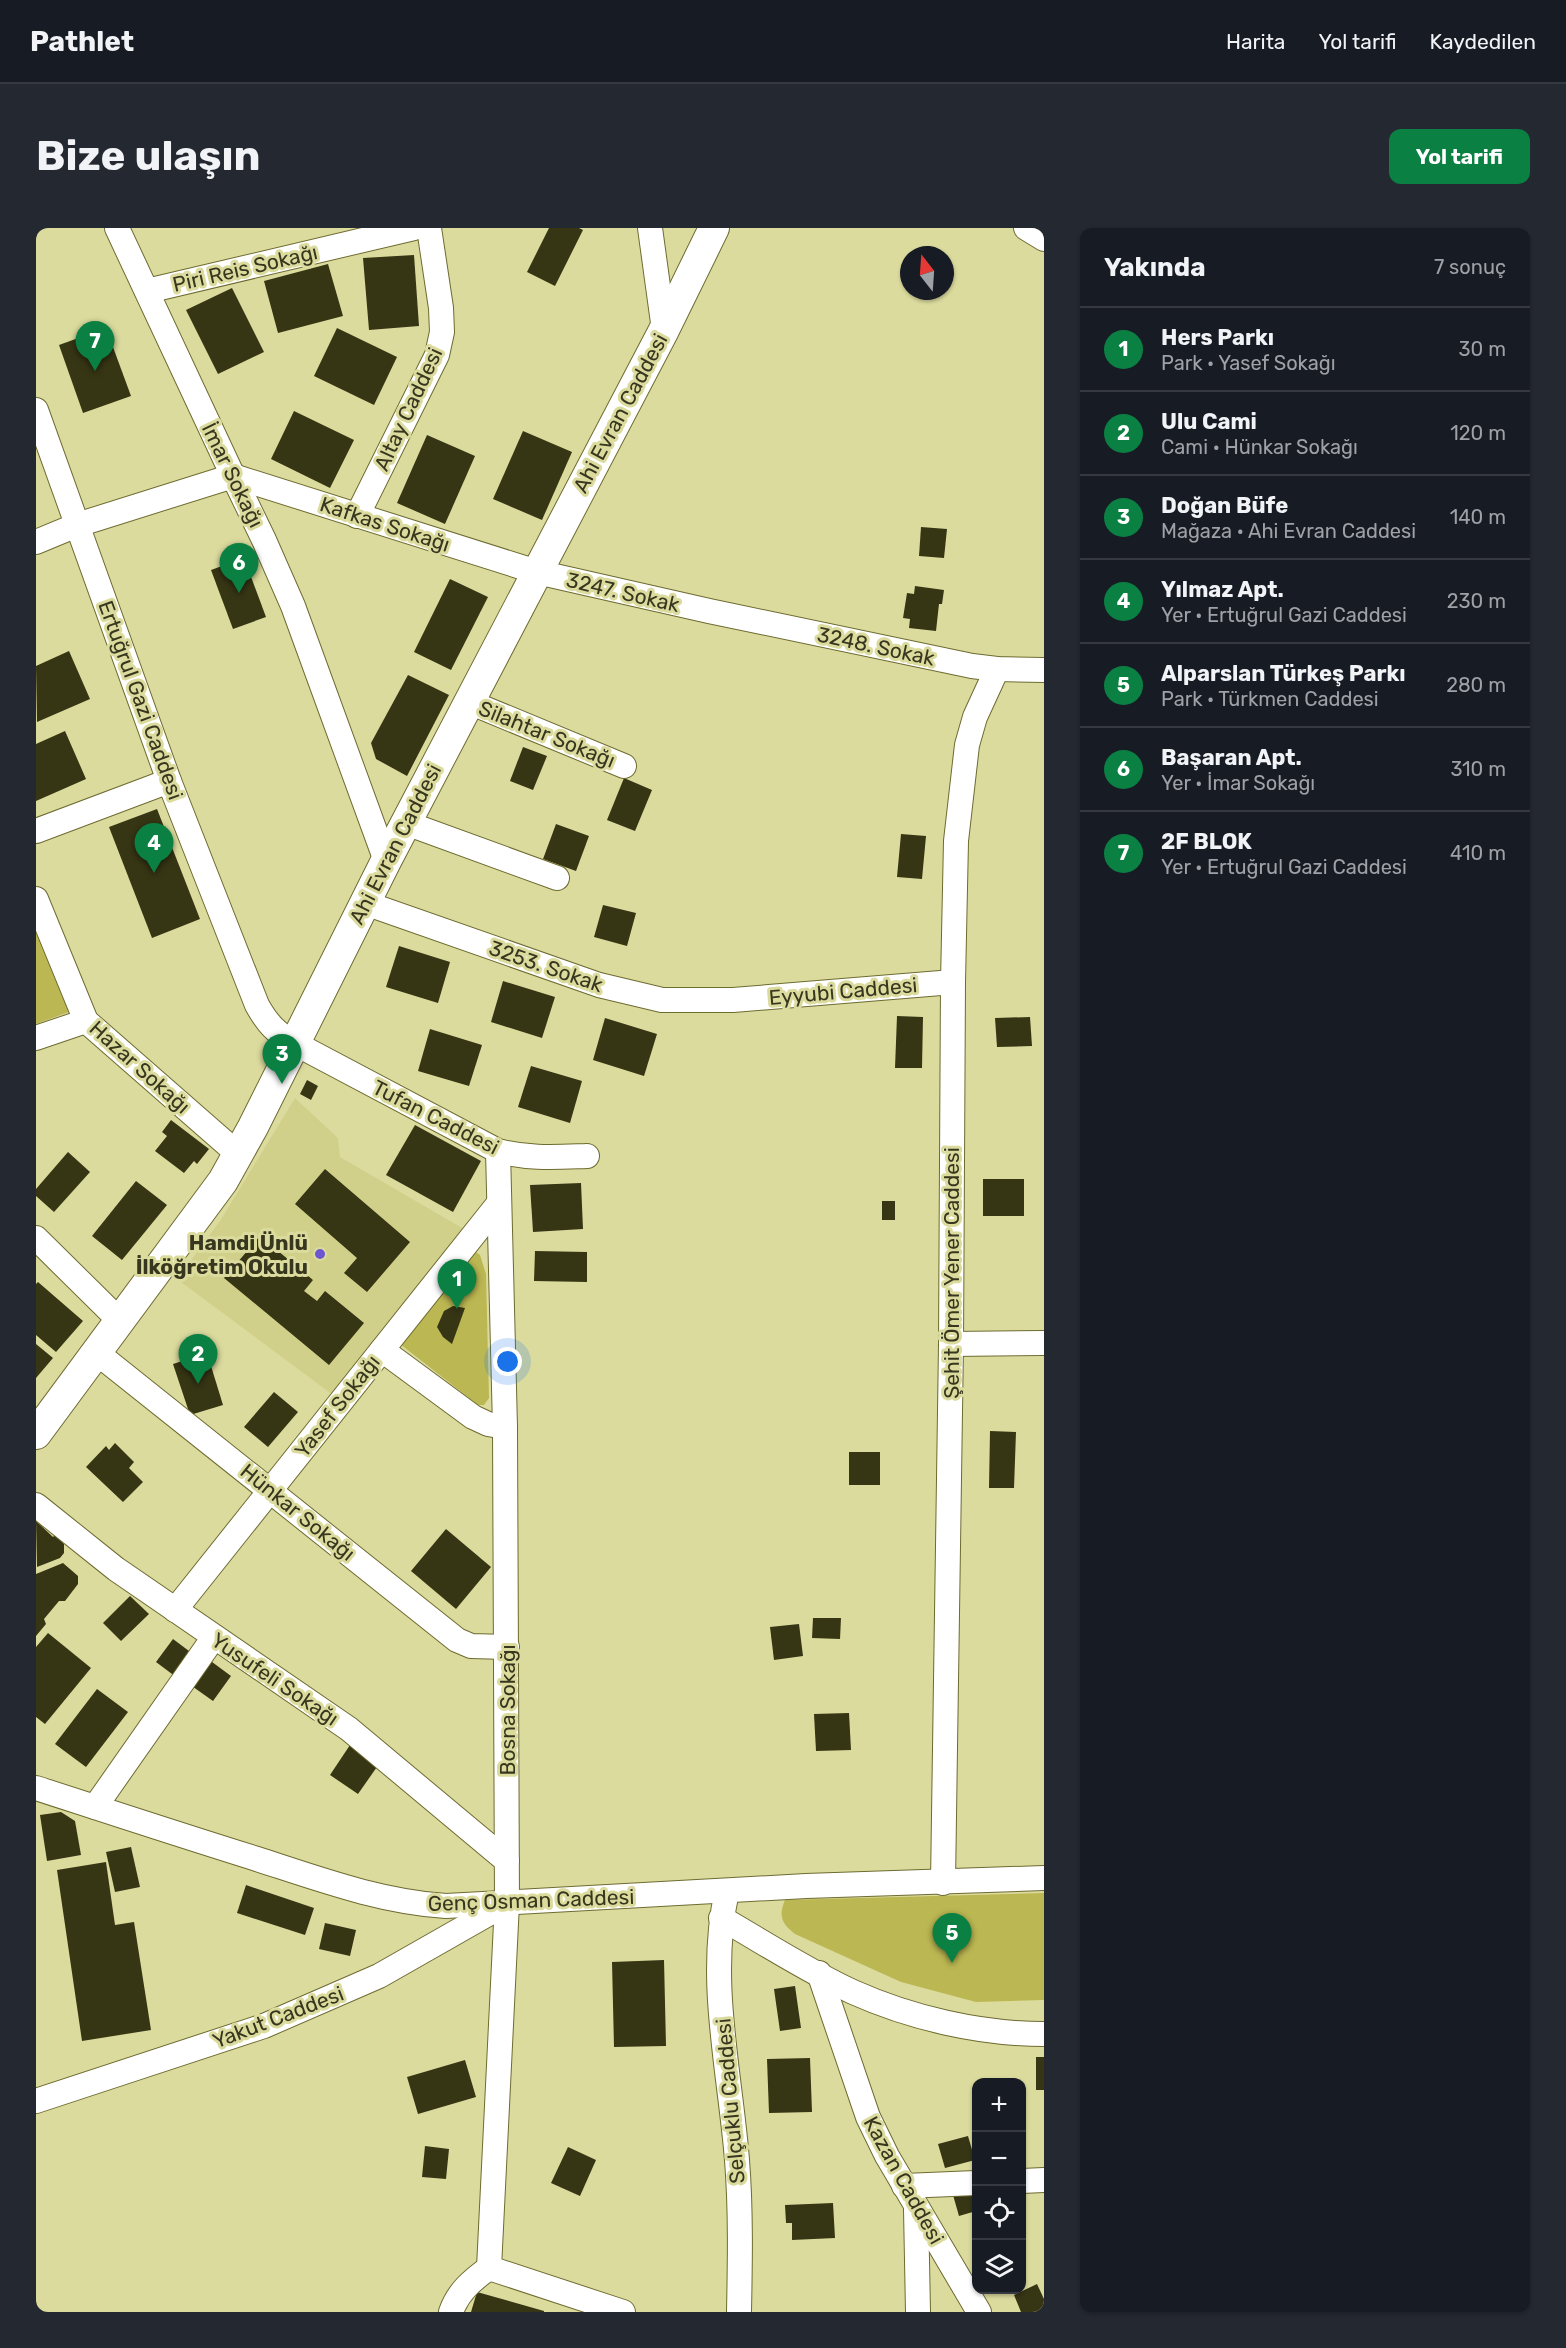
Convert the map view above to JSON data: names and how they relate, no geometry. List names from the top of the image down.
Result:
{
  "streets": {
    "main road": ["Ahi Evran Caddesi"],
    "street": [
      "Piri Reis Sokağı",
      "Altay Caddesi",
      "İmar Sokağı",
      "Kafkas Sokağı",
      "3247. Sokak",
      "3248. Sokak",
      "Ertuğrul Gazi Caddesi",
      "Silahtar Sokağı",
      "3253. Sokak",
      "Eyyubi Caddesi",
      "Hazar Sokağı",
      "Tufan Caddesi",
      "Şehit Ömer Yener Caddesi",
      "Yasef Sokağı",
      "Hünkar Sokağı",
      "Yusufeli Sokağı",
      "Bosna Sokağı",
      "Genç Osman Caddesi",
      "Yakut Caddesi",
      "Selçuklu Caddesi",
      "Kazan Caddesi"
    ]
  },
  "crossings": [
    ["Piri Reis Sokağı", "İmar Sokağı"],
    ["Altay Caddesi", "Kafkas Sokağı"],
    ["Ahi Evran Caddesi", "İmar Sokağı"],
    ["Ahi Evran Caddesi", "Kafkas Sokağı"],
    ["Ahi Evran Caddesi", "3247. Sokak"],
    ["Ahi Evran Caddesi", "Ertuğrul Gazi Caddesi"],
    ["Ahi Evran Caddesi", "Silahtar Sokağı"],
    ["Ahi Evran Caddesi", "3253. Sokak"],
    ["Ahi Evran Caddesi", "Hazar Sokağı"],
    ["Ahi Evran Caddesi", "Tufan Caddesi"],
    ["Ahi Evran Caddesi", "Hünkar Sokağı"],
    ["İmar Sokağı", "Kafkas Sokağı"],
    ["Kafkas Sokağı", "3247. Sokak"],
    ["3247. Sokak", "3248. Sokak"],
    ["3248. Sokak", "Şehit Ömer Yener Caddesi"],
    ["Ertuğrul Gazi Caddesi", "Tufan Caddesi"],
    ["3253. Sokak", "Eyyubi Caddesi"],
    ["Eyyubi Caddesi", "Şehit Ömer Yener Caddesi"],
    ["Tufan Caddesi", "Bosna Sokağı"],
    ["Şehit Ömer Yener Caddesi", "Genç Osman Caddesi"],
    ["Yasef Sokağı", "Hünkar Sokağı"],
    ["Yasef Sokağı", "Yusufeli Sokağı"],
    ["Yasef Sokağı", "Bosna Sokağı"],
    ["Hünkar Sokağı", "Bosna Sokağı"],
    ["Yusufeli Sokağı", "Bosna Sokağı"],
    ["Bosna Sokağı", "Genç Osman Caddesi"],
    ["Bosna Sokağı", "Yakut Caddesi"],
    ["Genç Osman Caddesi", "Yakut Caddesi"],
    ["Genç Osman Caddesi", "Selçuklu Caddesi"]
  ],
  "places": ["Hamdi Ünlü İlköğretim Okulu"],
  "north": "top",
  "page": {
    "header": "Pathlet",
    "nav": ["Harita", "Yol tarifi", "Kaydedilen"],
    "buttons": "Yol tarifi",
    "title": "Bize ulaşın",
    "heading": ["Yakında", "7 sonuç"],
    "list": [
      {
        "mark": "1",
        "name": "Hers Parkı",
        "note": "Park · Yasef Sokağı",
        "value": "30 m"
      },
      {
        "mark": "2",
        "name": "Ulu Cami",
        "note": "Cami · Hünkar Sokağı",
        "value": "120 m"
      },
      {
        "mark": "3",
        "name": "Doğan Büfe",
        "note": "Mağaza · Ahi Evran Caddesi",
        "value": "140 m"
      },
      {
        "mark": "4",
        "name": "Yılmaz Apt.",
        "note": "Yer · Ertuğrul Gazi Caddesi",
        "value": "230 m"
      },
      {
        "mark": "5",
        "name": "Alparslan Türkeş Parkı",
        "note": "Park · Türkmen Caddesi",
        "value": "280 m"
      },
      {
        "mark": "6",
        "name": "Başaran Apt.",
        "note": "Yer · İmar Sokağı",
        "value": "310 m"
      },
      {
        "mark": "7",
        "name": "2F BLOK",
        "note": "Yer · Ertuğrul Gazi Caddesi",
        "value": "410 m"
      }
    ],
    "pins": [
      "7",
      "6",
      "4",
      "3",
      "1",
      "2",
      "5"
    ],
    "map_buttons": ["+", "−"]
  }
}
